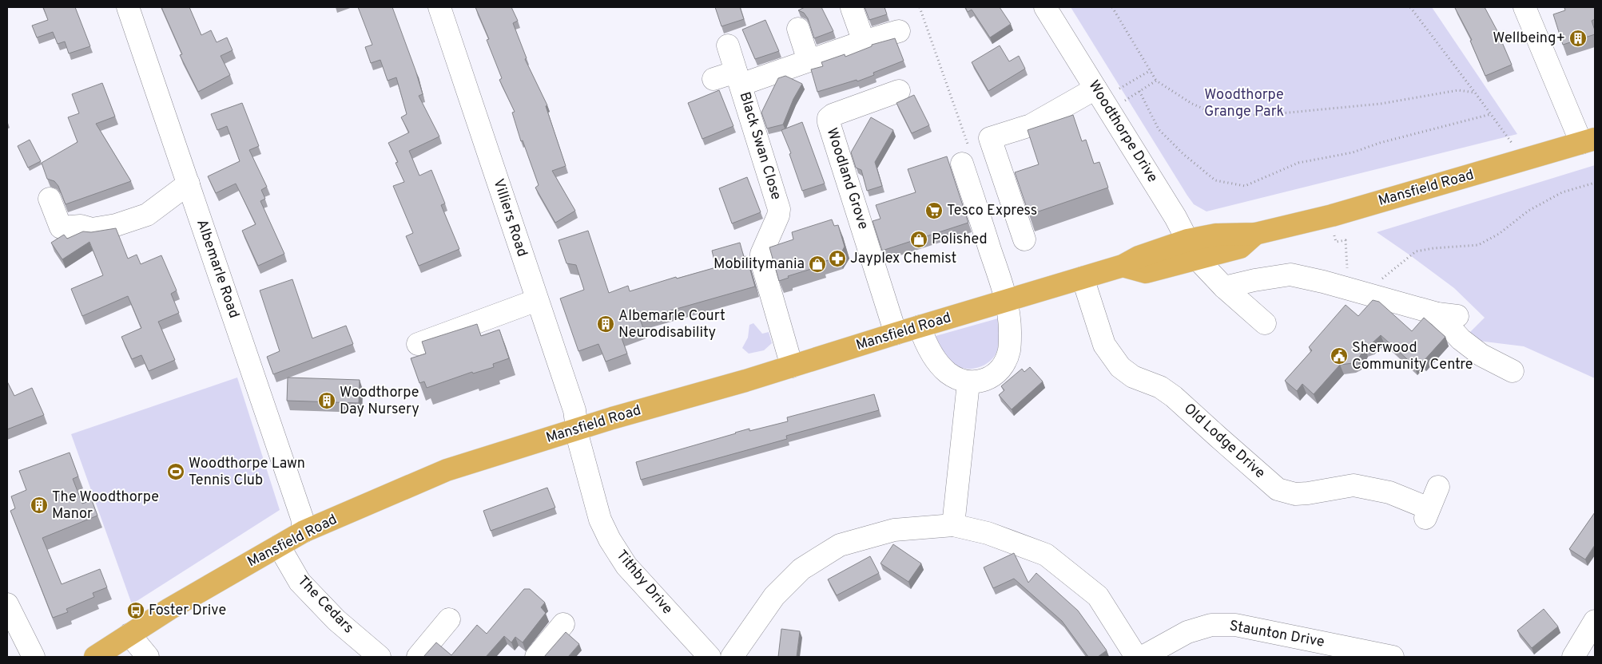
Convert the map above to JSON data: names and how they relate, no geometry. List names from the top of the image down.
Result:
{
  "streets": {
    "highway": ["Mansfield Road"],
    "street": [
      "Woodthorpe Drive",
      "Black Swan Close",
      "Woodland Grove",
      "Villiers Road",
      "Albemarle Road",
      "Old Lodge Drive",
      "Tithby Drive",
      "The Cedars",
      "Staunton Drive"
    ]
  },
  "crossings": [
    ["Woodthorpe Drive", "Mansfield Road"],
    ["Black Swan Close", "Mansfield Road"],
    ["Woodland Grove", "Mansfield Road"],
    ["Mansfield Road", "Villiers Road"],
    ["Mansfield Road", "Albemarle Road"],
    ["Mansfield Road", "Old Lodge Drive"],
    ["Mansfield Road", "Tithby Drive"],
    ["Mansfield Road", "The Cedars"],
    ["Villiers Road", "Tithby Drive"]
  ],
  "parks": ["Woodthorpe Grange Park"],
  "places": {
    "building": [
      "Wellbeing+",
      "Albemarle Court Neurodisability",
      "Woodthorpe Day Nursery",
      "The Woodthorpe Manor"
    ],
    "supermarket": ["Tesco Express"],
    "shop": ["Polished", "Mobilitymania"],
    "pharmacy": ["Jayplex Chemist"],
    "public building": ["Sherwood Community Centre"],
    "sports": ["Woodthorpe Lawn Tennis Club"],
    "bus stop": ["Foster Drive"]
  }
}
